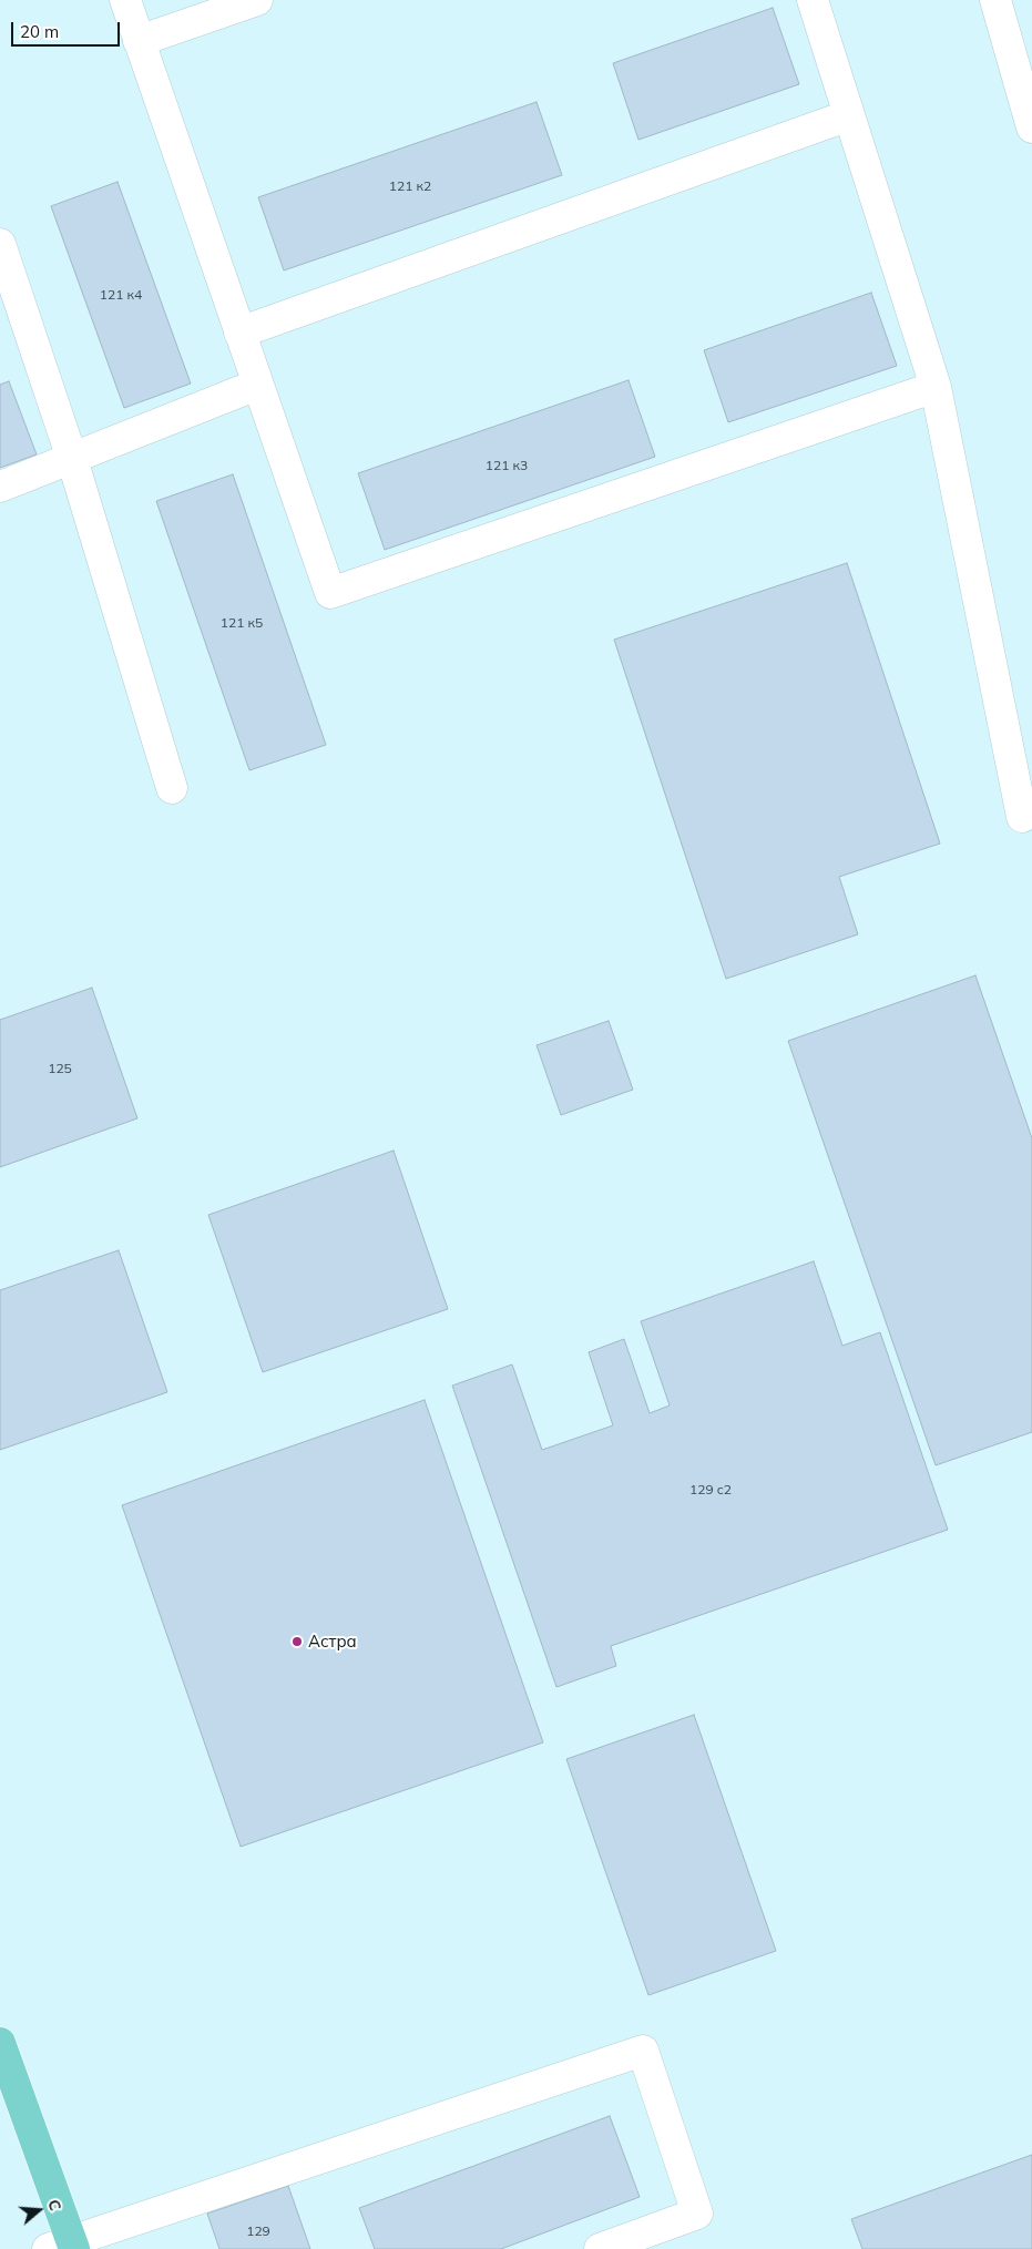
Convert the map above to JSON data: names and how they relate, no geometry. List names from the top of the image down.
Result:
{
  "places": ["Астра"],
  "house_numbers": [
    "121 к2",
    "121 к4",
    "121 к3",
    "121 к5",
    "125",
    "129 с2",
    "129"
  ],
  "scale_bar": "20 m",
  "north": "right"
}
